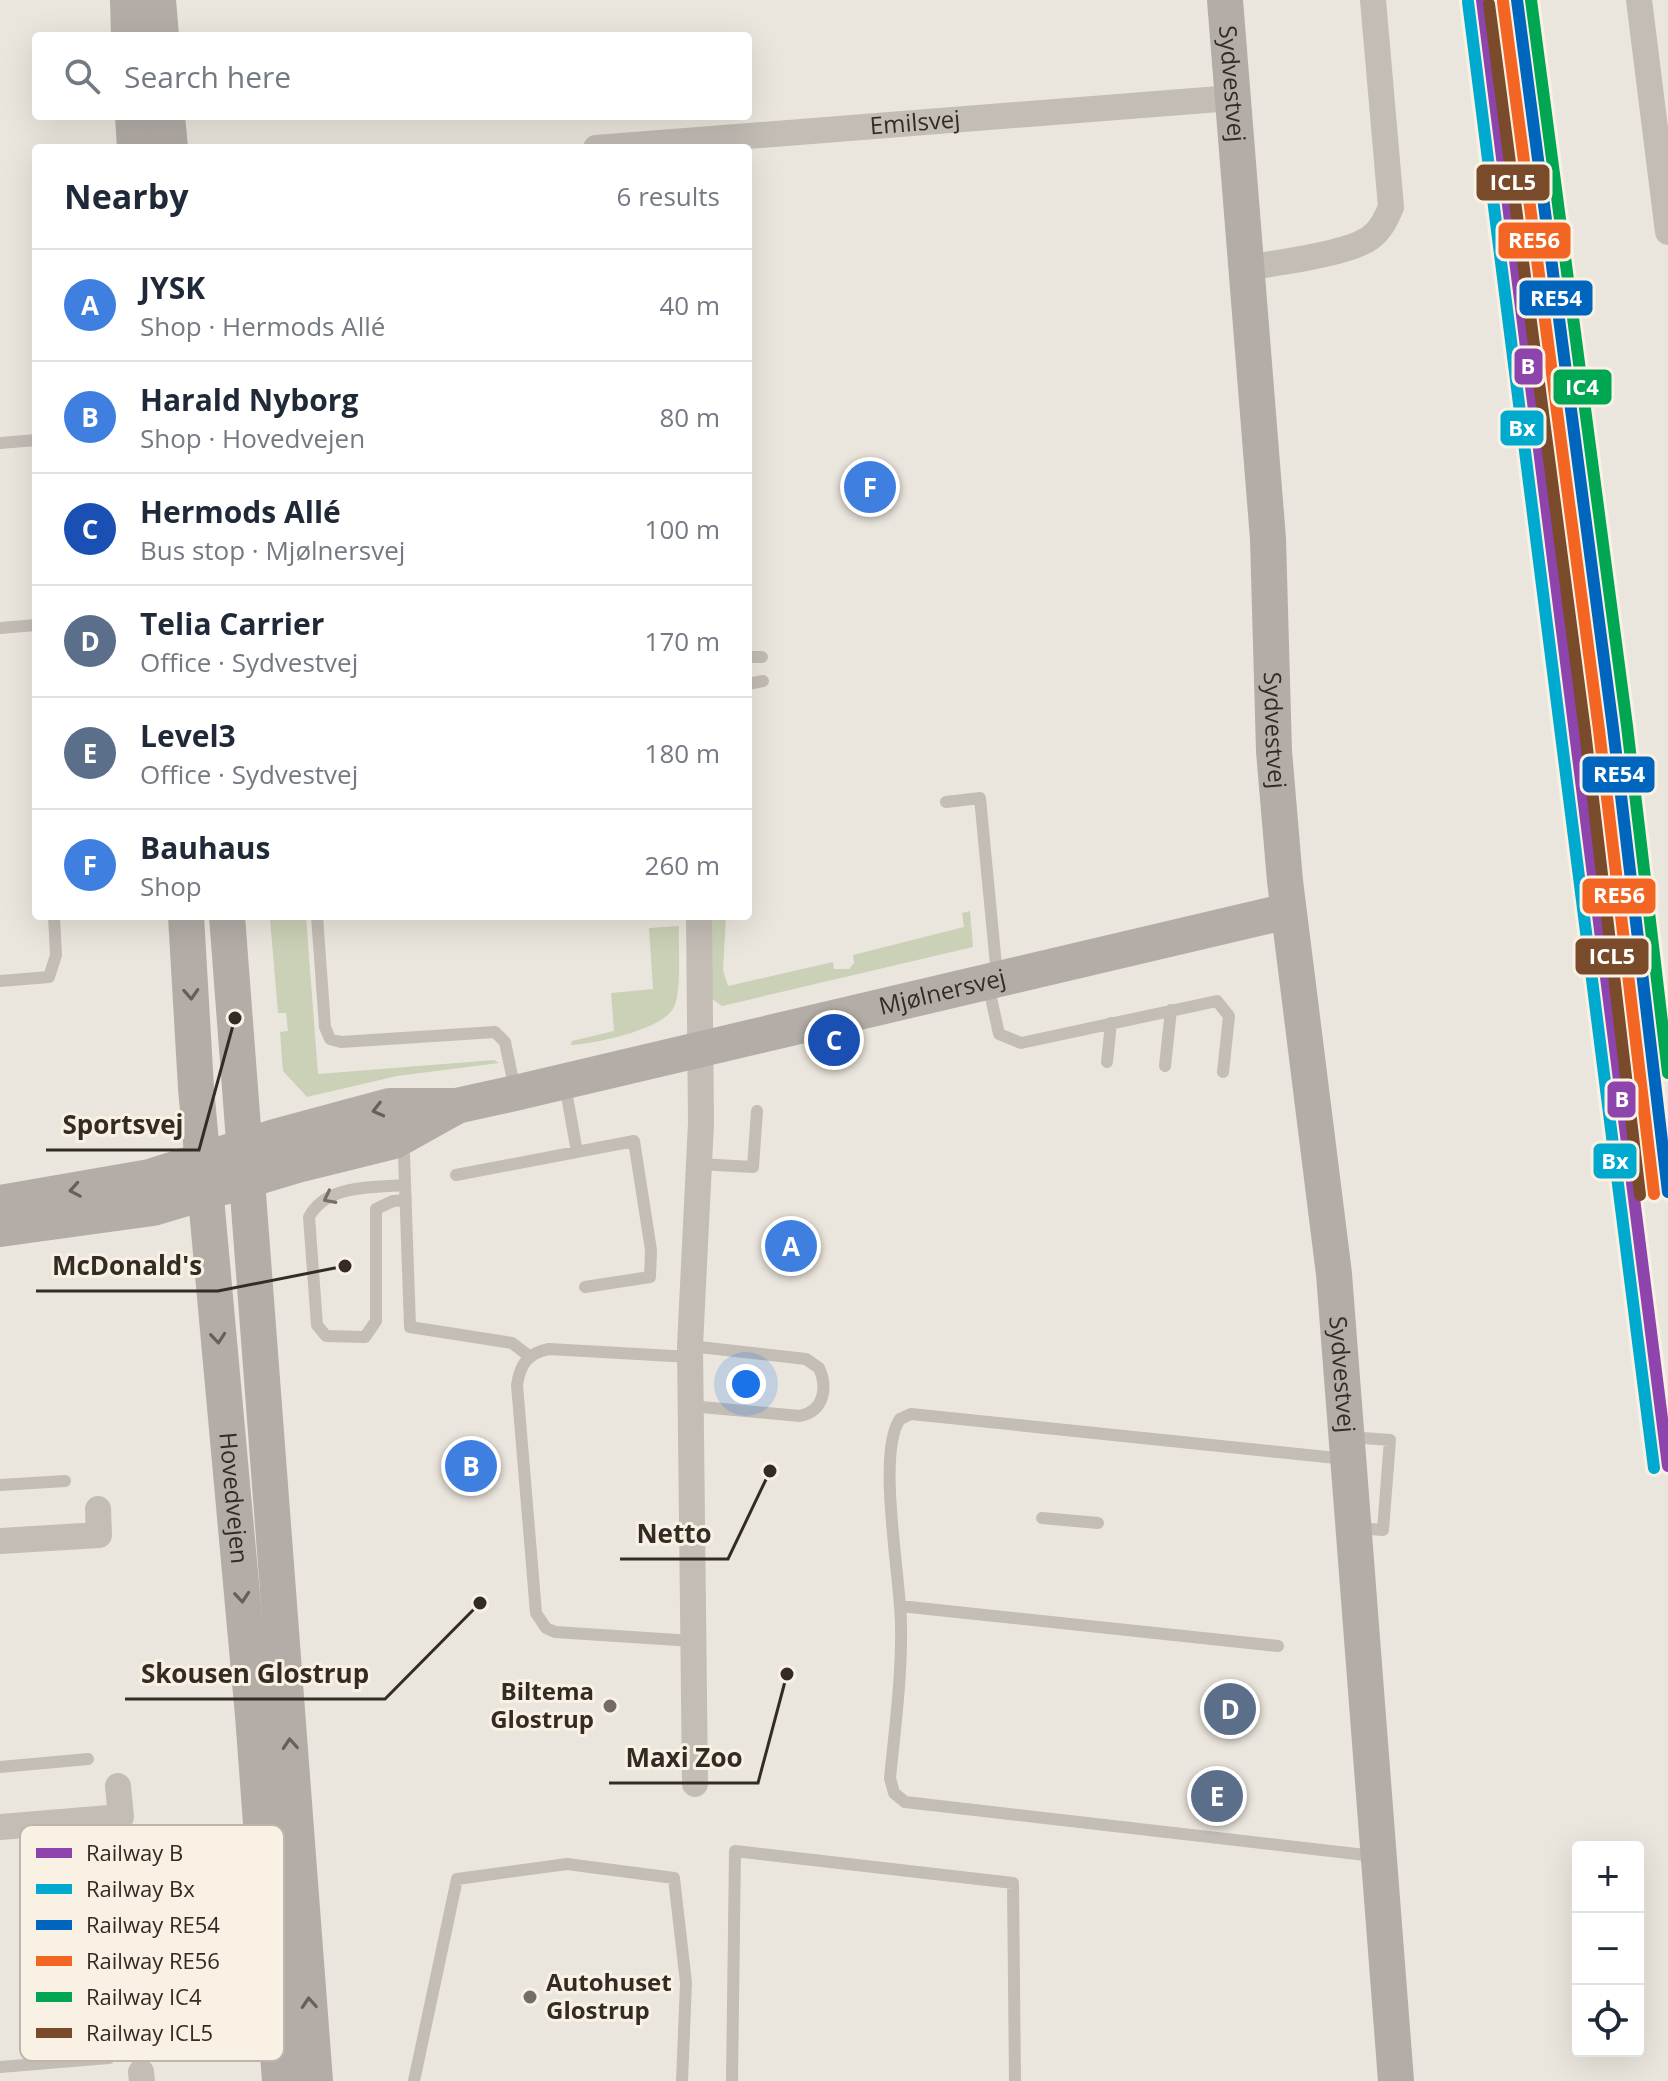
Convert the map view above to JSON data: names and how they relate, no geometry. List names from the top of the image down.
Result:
{
  "streets": {
    "street": [
      "Sydvestvej",
      "Emilsvej",
      "Mjølnersvej",
      "Hovedvejen"
    ]
  },
  "crossings": [
    ["Sydvestvej", "Emilsvej"],
    ["Sydvestvej", "Mjølnersvej"],
    ["Mjølnersvej", "Hovedvejen"]
  ],
  "places": [
    "Sportsvej",
    "McDonald's",
    "Netto",
    "Skousen Glostrup",
    "Maxi Zoo",
    "Biltema Glostrup",
    "Autohuset Glostrup"
  ],
  "lines": [
    "rail line B",
    "rail line RE54",
    "rail line IC4",
    "rail line Bx",
    "rail line RE56",
    "rail line ICL5"
  ],
  "legend": [
    "Railway B",
    "Railway Bx",
    "Railway RE54",
    "Railway RE56",
    "Railway IC4",
    "Railway ICL5"
  ],
  "page": {
    "search": "Search here",
    "heading": ["Nearby", "6 results"],
    "list": [
      {
        "mark": "A",
        "name": "JYSK",
        "note": "Shop · Hermods Allé",
        "value": "40 m"
      },
      {
        "mark": "B",
        "name": "Harald Nyborg",
        "note": "Shop · Hovedvejen",
        "value": "80 m"
      },
      {
        "mark": "C",
        "name": "Hermods Allé",
        "note": "Bus stop · Mjølnersvej",
        "value": "100 m"
      },
      {
        "mark": "D",
        "name": "Telia Carrier",
        "note": "Office · Sydvestvej",
        "value": "170 m"
      },
      {
        "mark": "E",
        "name": "Level3",
        "note": "Office · Sydvestvej",
        "value": "180 m"
      },
      {
        "mark": "F",
        "name": "Bauhaus",
        "note": "Shop",
        "value": "260 m"
      }
    ],
    "pins": [
      "F",
      "C",
      "A",
      "B",
      "D",
      "E"
    ],
    "map_buttons": ["+", "−"]
  }
}
